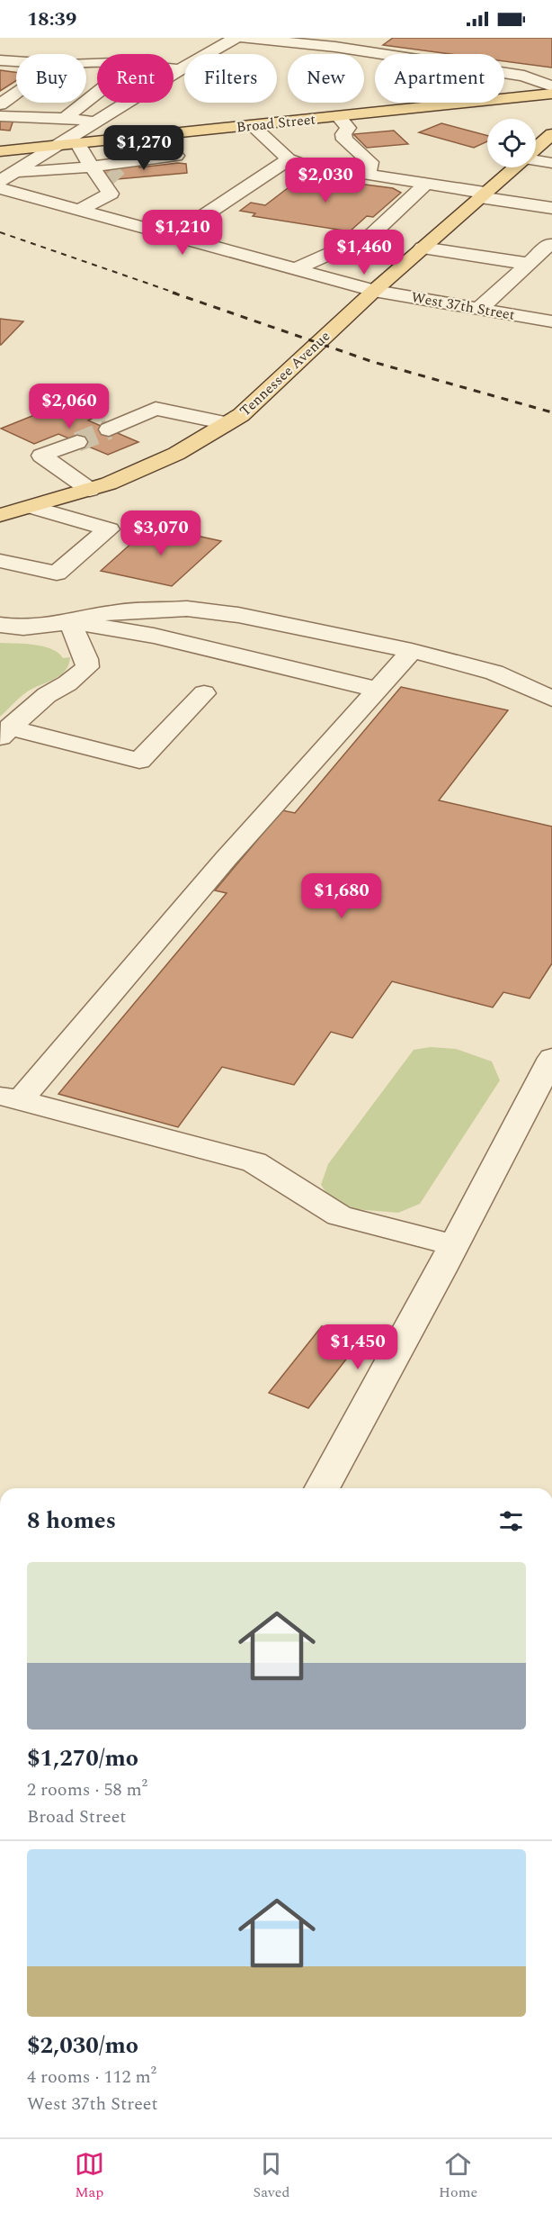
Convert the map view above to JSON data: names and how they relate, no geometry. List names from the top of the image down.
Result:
{
  "streets": {
    "main road": ["Broad Street", "Tennessee Avenue"],
    "street": ["West 37th Street"]
  },
  "crossings": [
    ["West 37th Street", "Tennessee Avenue"]
  ],
  "page": {
    "status": "18:39",
    "chip": [
      "Buy",
      "Rent",
      "Filters",
      "New",
      "Apartment"
    ],
    "price": [
      "$1,270",
      "$2,030",
      "$1,210",
      "$1,460",
      "$2,060",
      "$3,070",
      "$1,680",
      "$1,450"
    ],
    "heading": "8 homes",
    "list": [
      {
        "name": "$1,270/mo",
        "note": "2 rooms · 58 m² · Broad Street"
      },
      {
        "name": "$2,030/mo",
        "note": "4 rooms · 112 m² · West 37th Street"
      }
    ],
    "tabs": ["Map", "Saved", "Home"]
  }
}
